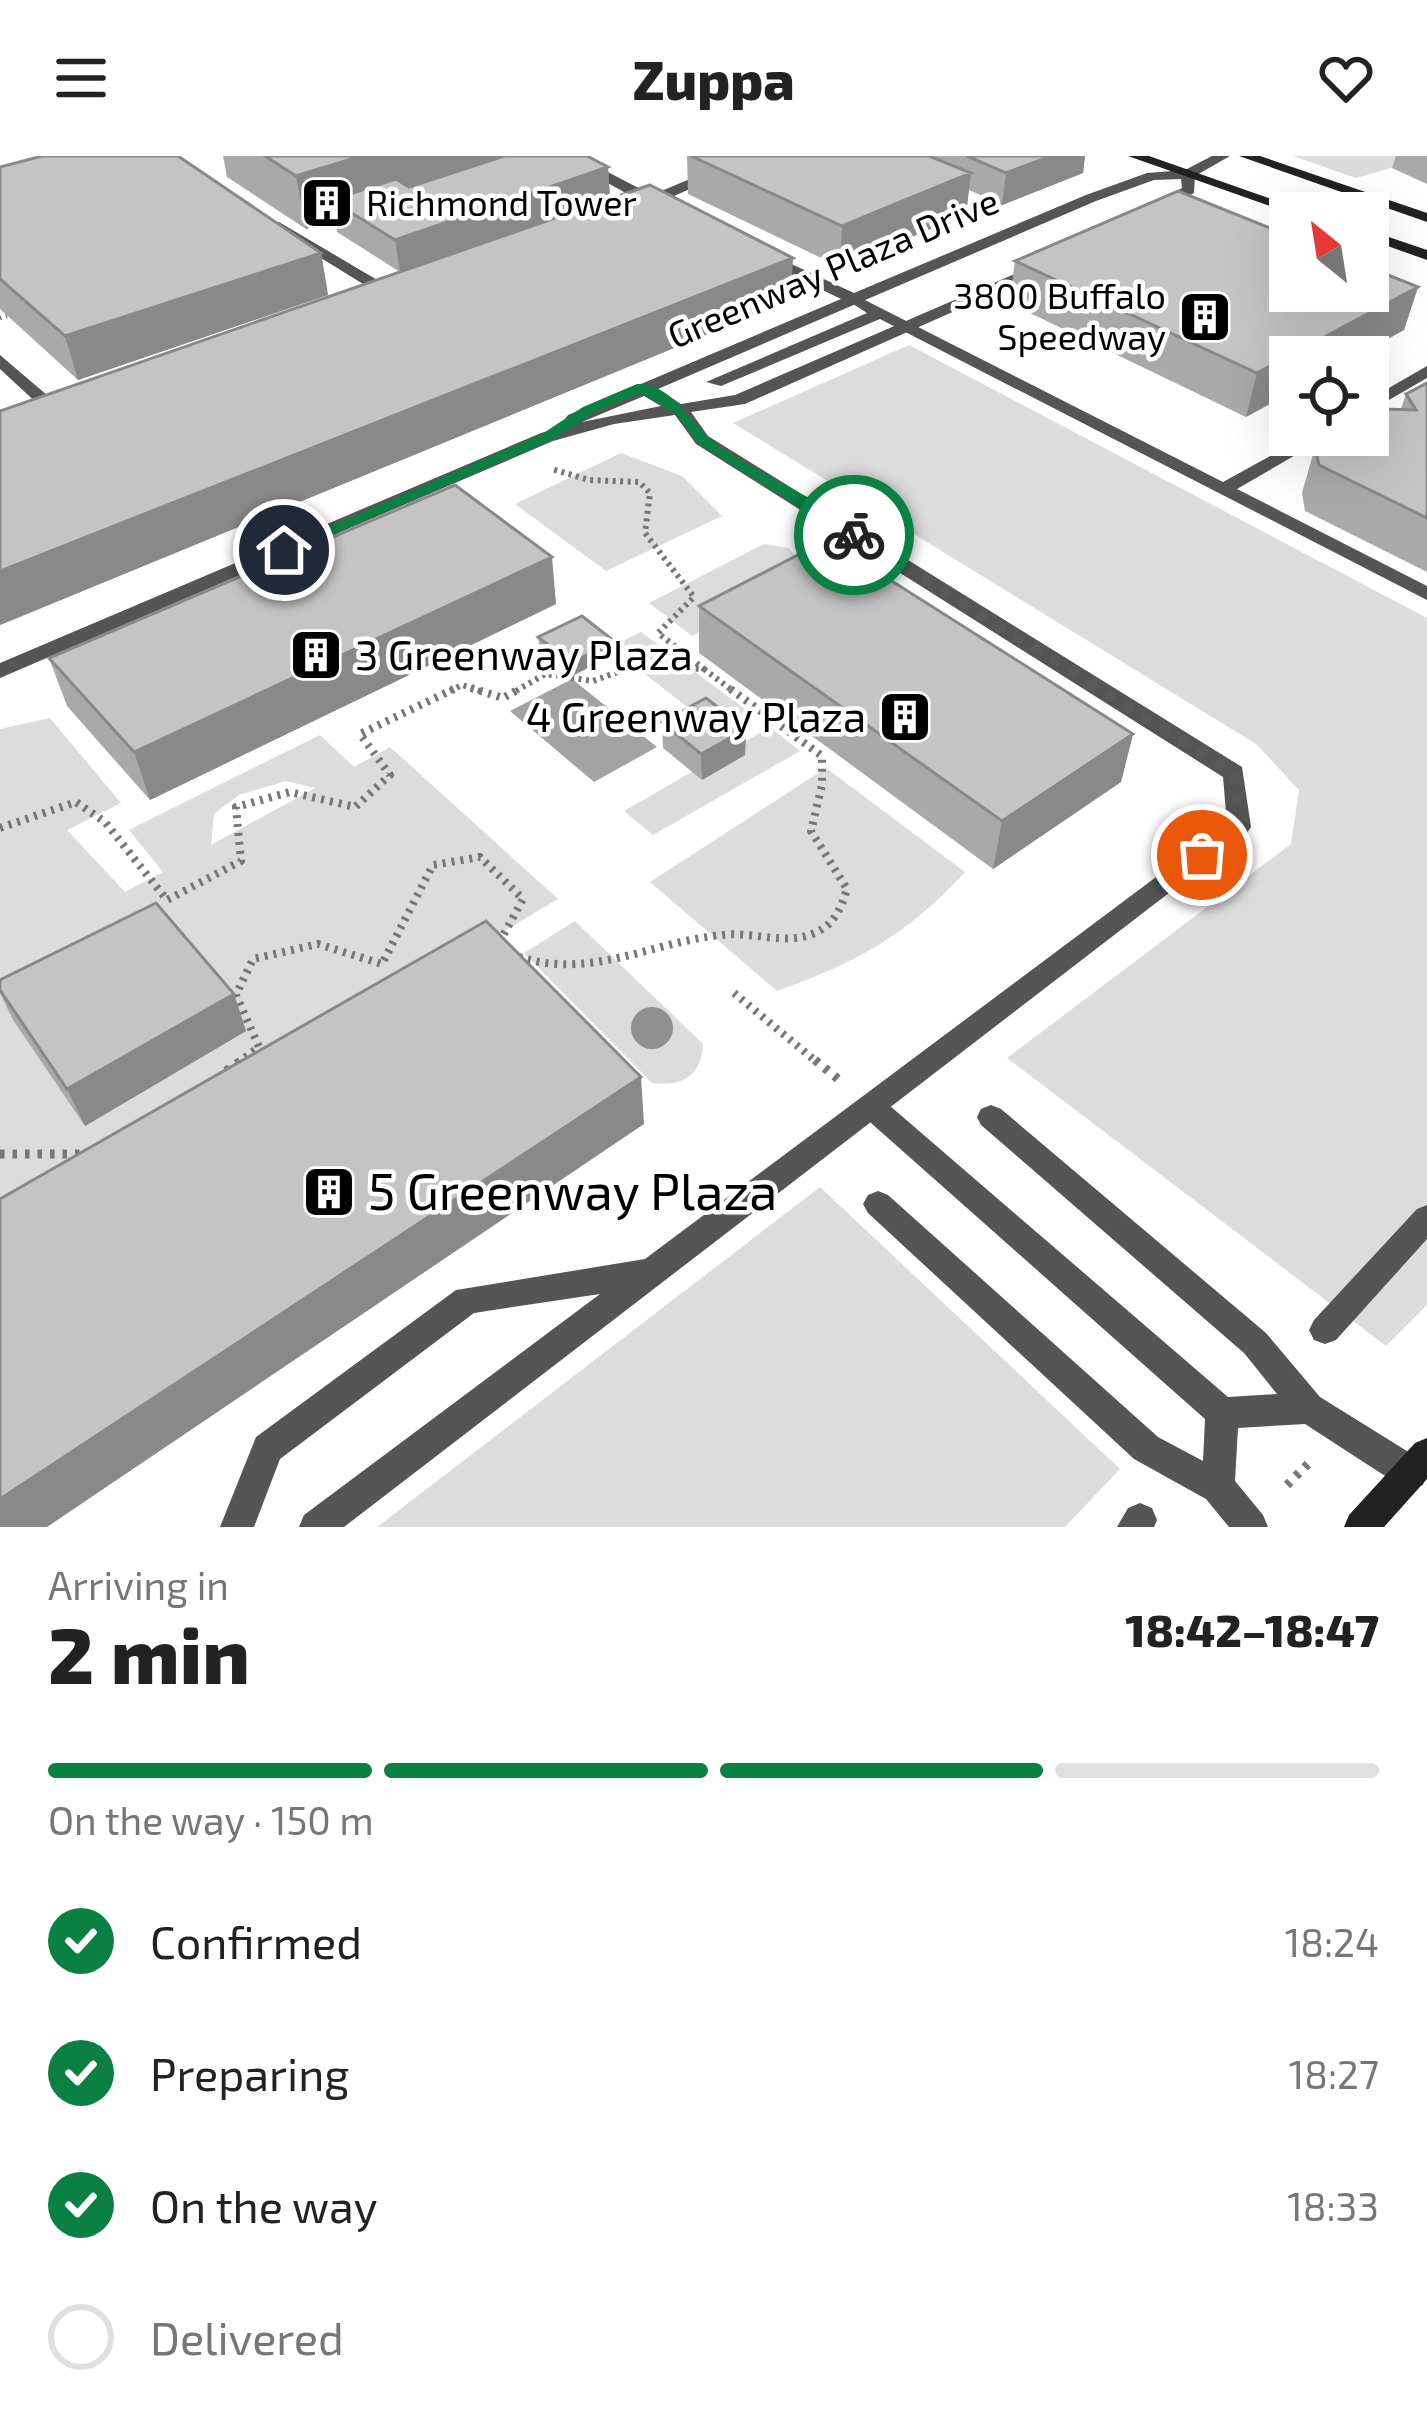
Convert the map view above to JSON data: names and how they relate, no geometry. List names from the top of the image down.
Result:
{
  "streets": {
    "street": ["Greenway Plaza Drive"]
  },
  "places": {
    "building": [
      "Richmond Tower",
      "3800 Buffalo Speedway",
      "3 Greenway Plaza",
      "4 Greenway Plaza",
      "5 Greenway Plaza"
    ]
  },
  "north": "top left",
  "page": {
    "header": "Zuppa",
    "heading": ["2 min", "Arriving in", "18:42–18:47"],
    "bar": "On the way · 150 m",
    "list": [
      ["Confirmed", "18:24"],
      ["Preparing", "18:27"],
      ["On the way", "18:33"],
      "Delivered"
    ]
  }
}
